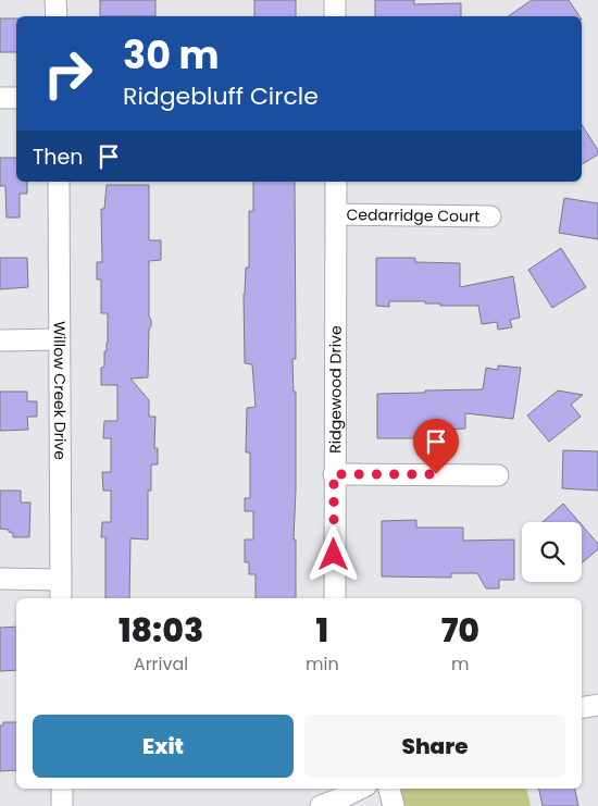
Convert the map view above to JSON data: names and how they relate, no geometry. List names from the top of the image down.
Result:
{
  "streets": {
    "street": ["Cedarridge Court", "Willow Creek Drive", "Ridgewood Drive"]
  },
  "crossings": [
    ["Cedarridge Court", "Ridgewood Drive"]
  ],
  "page": {
    "turn": ["30 m", "Ridgebluff Circle"],
    "then": "Then",
    "eta": [
      "18:03",
      "Arrival",
      "1",
      "min",
      "70",
      "m"
    ],
    "buttons": ["Exit", "Share"]
  }
}
